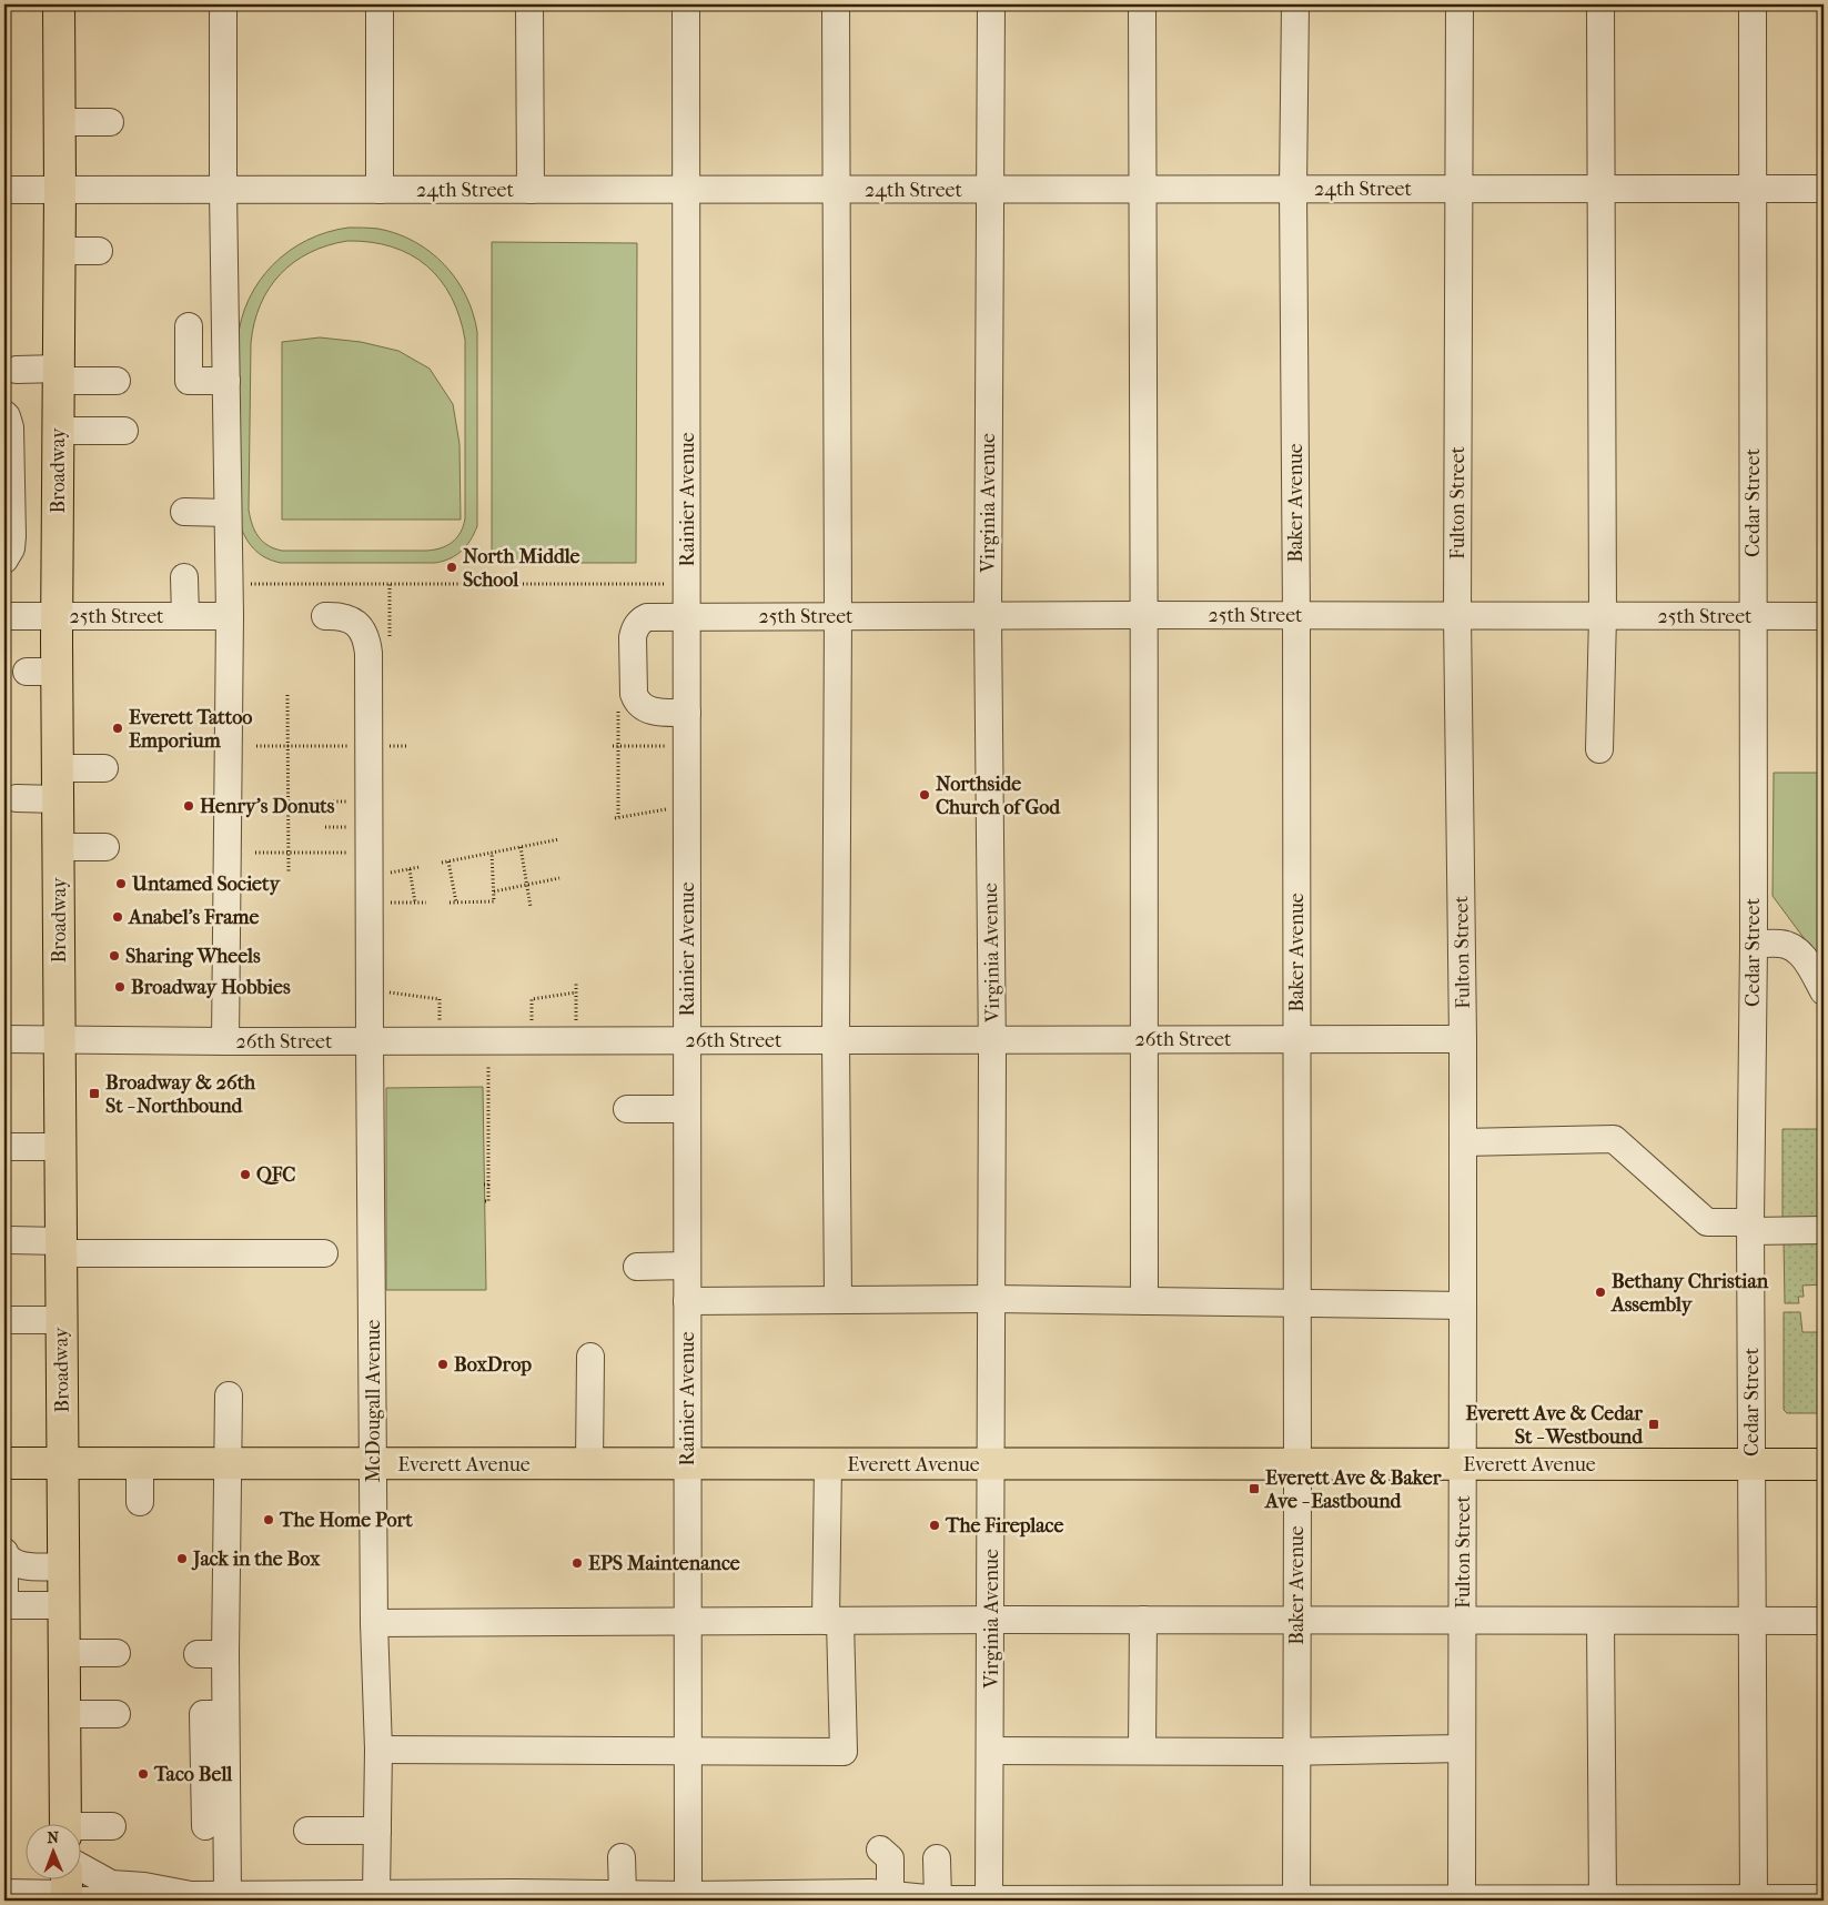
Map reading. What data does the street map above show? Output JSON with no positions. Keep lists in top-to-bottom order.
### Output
{
  "streets": {
    "main road": ["Broadway", "Everett Avenue"],
    "street": [
      "24th Street",
      "Rainier Avenue",
      "Virginia Avenue",
      "Baker Avenue",
      "Fulton Street",
      "Cedar Street",
      "25th Street",
      "26th Street",
      "McDougall Avenue"
    ]
  },
  "crossings": [
    ["24th Street", "Broadway"],
    ["24th Street", "Rainier Avenue"],
    ["24th Street", "Virginia Avenue"],
    ["24th Street", "Baker Avenue"],
    ["24th Street", "Fulton Street"],
    ["24th Street", "Cedar Street"],
    ["Broadway", "25th Street"],
    ["Broadway", "26th Street"],
    ["Broadway", "Everett Avenue"],
    ["Rainier Avenue", "25th Street"],
    ["Rainier Avenue", "26th Street"],
    ["Rainier Avenue", "Everett Avenue"],
    ["Virginia Avenue", "25th Street"],
    ["Virginia Avenue", "26th Street"],
    ["Virginia Avenue", "Everett Avenue"],
    ["Baker Avenue", "25th Street"],
    ["Baker Avenue", "26th Street"],
    ["Baker Avenue", "Everett Avenue"],
    ["Fulton Street", "25th Street"],
    ["Fulton Street", "26th Street"],
    ["Fulton Street", "Everett Avenue"],
    ["Cedar Street", "25th Street"],
    ["Cedar Street", "Everett Avenue"],
    ["26th Street", "McDougall Avenue"],
    ["McDougall Avenue", "Everett Avenue"]
  ],
  "places": {
    "other": [
      "North Middle School",
      "Everett Tattoo Emporium",
      "Northside Church of God",
      "Henry's Donuts",
      "Untamed Society",
      "Anabel's Frame",
      "Sharing Wheels",
      "Broadway Hobbies",
      "QFC",
      "Bethany Christian Assembly",
      "BoxDrop",
      "The Home Port",
      "The Fireplace",
      "Jack in the Box",
      "EPS Maintenance",
      "Taco Bell"
    ],
    "transit": ["Broadway & 26th St - Northbound", "Everett Ave & Cedar St - Westbound", "Everett Ave & Baker Ave - Eastbound"]
  },
  "north": "top"
}
